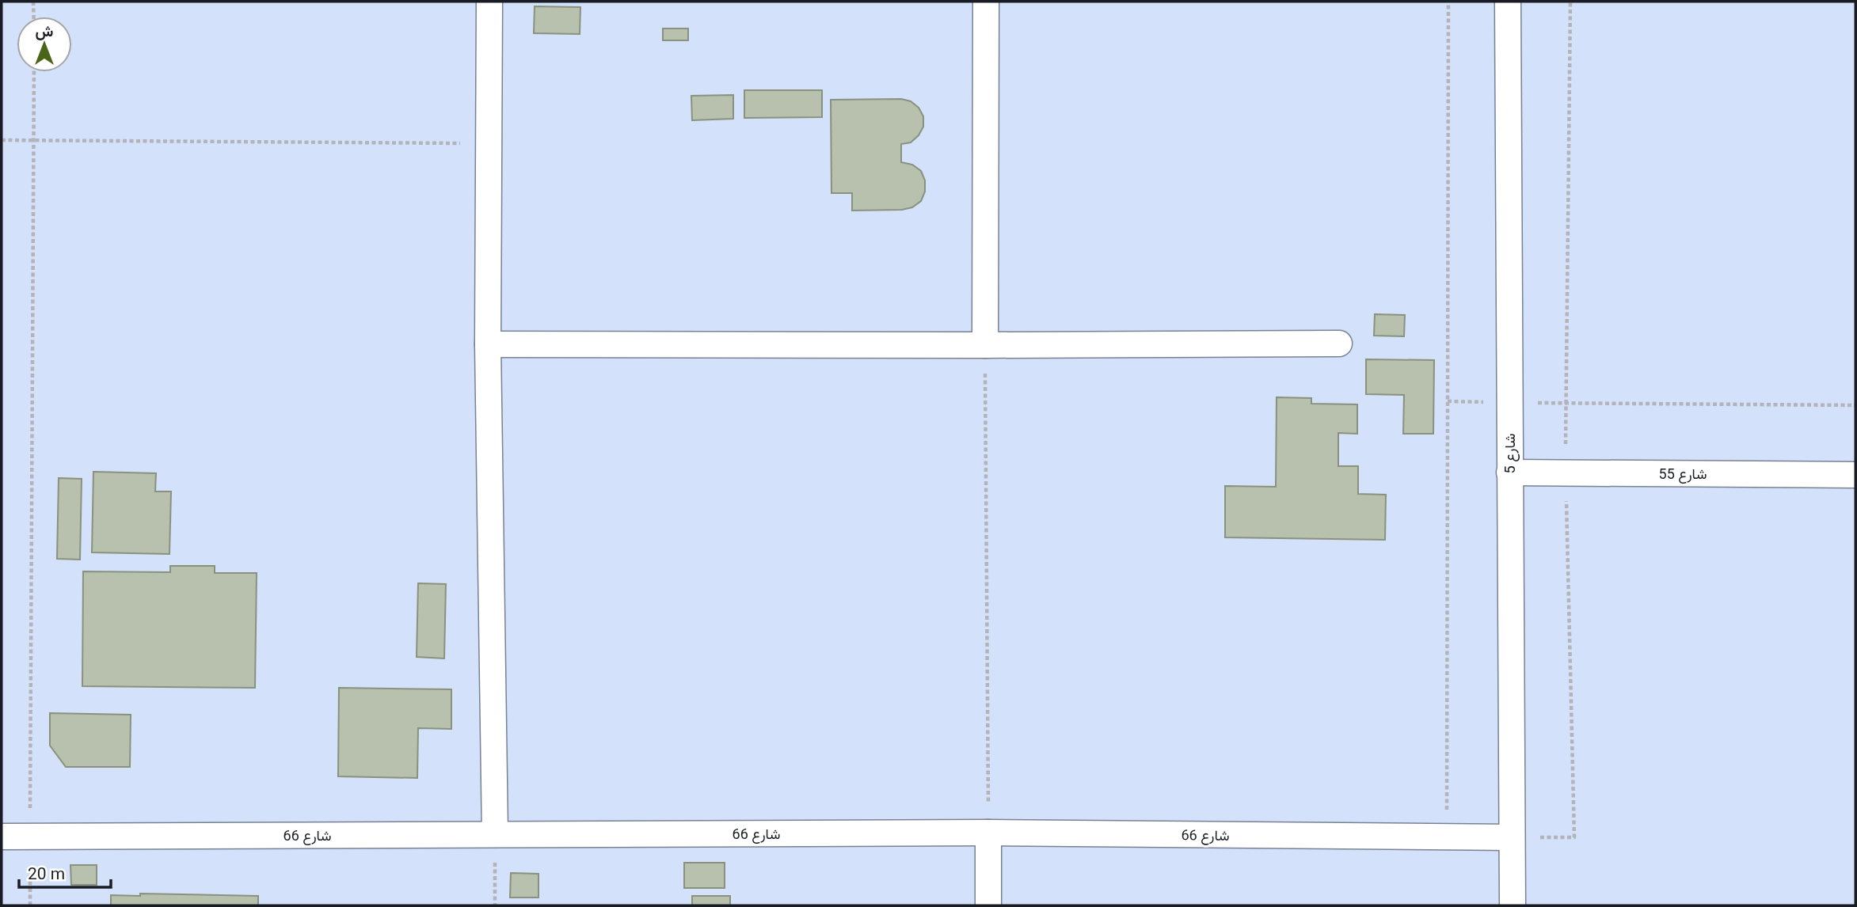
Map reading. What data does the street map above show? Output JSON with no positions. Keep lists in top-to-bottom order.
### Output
{
  "streets": {
    "street": ["شارع 5", "شارع 55", "شارع 66"]
  },
  "crossings": [
    ["شارع 5", "شارع 55"],
    ["شارع 5", "شارع 66"]
  ],
  "scale_bar": "20 m",
  "north": "top"
}
